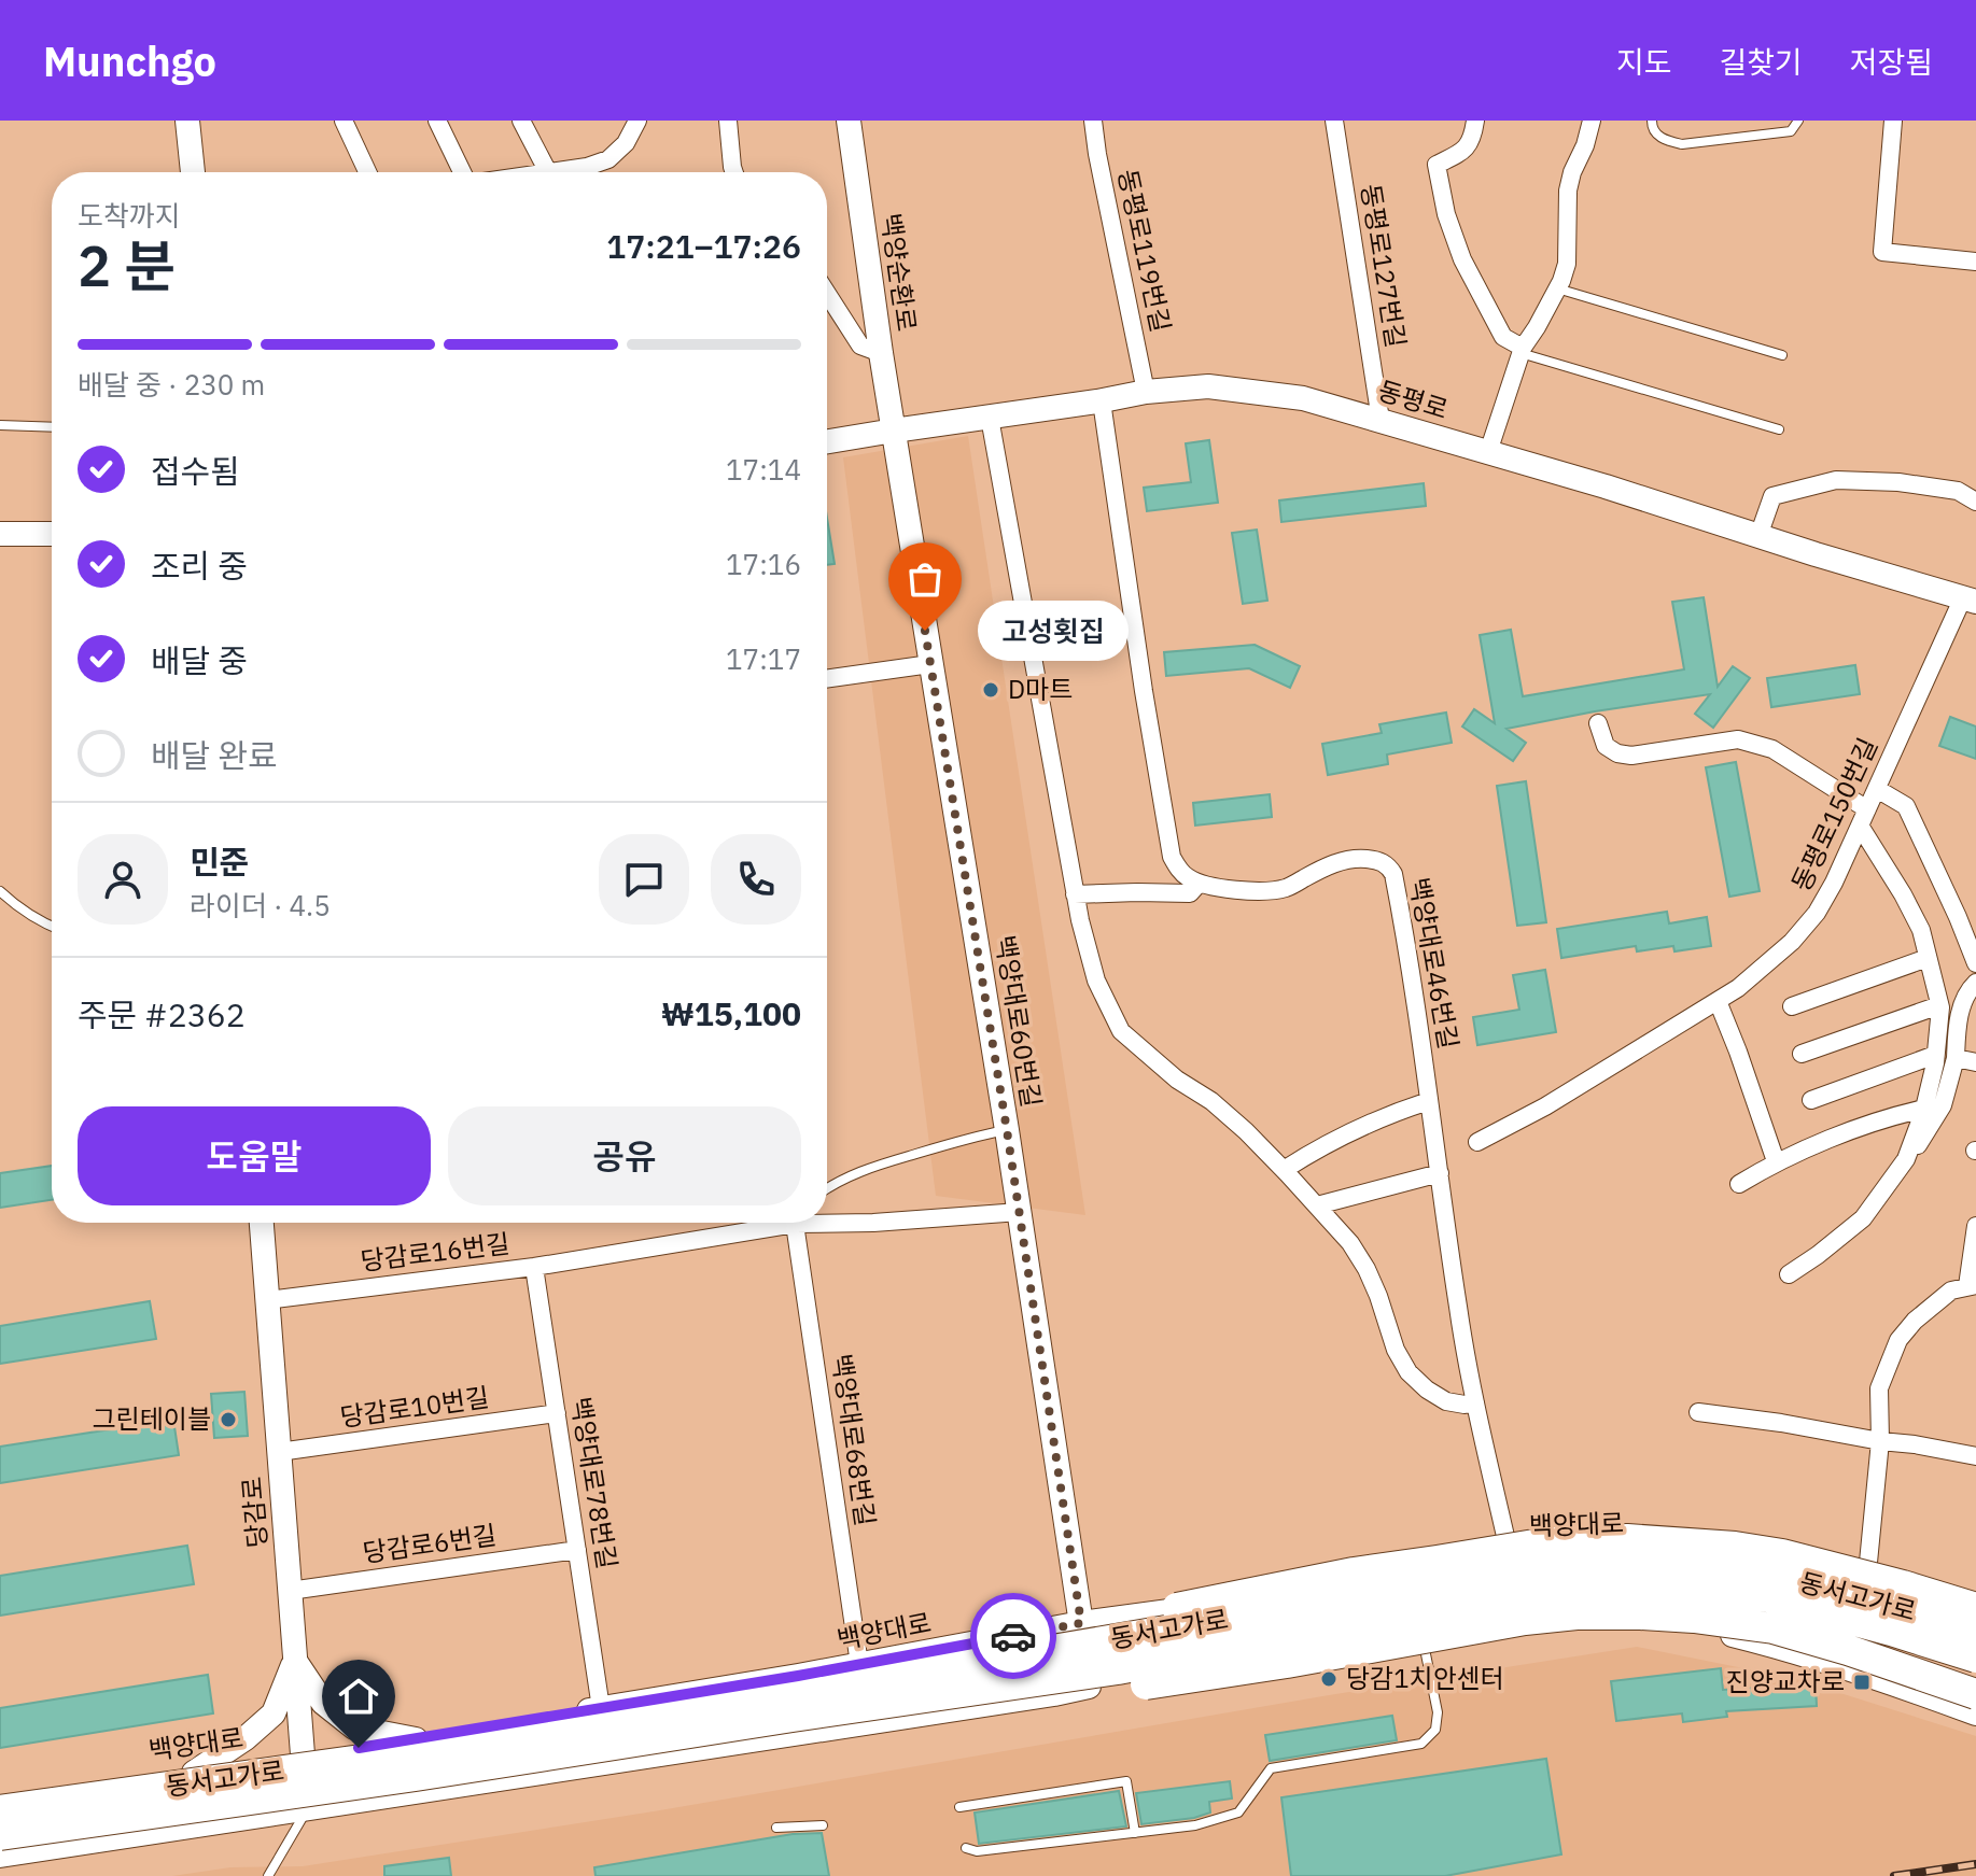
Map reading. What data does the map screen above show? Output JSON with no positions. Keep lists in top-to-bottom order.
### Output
{
  "streets": {
    "highway": ["동서고가로"],
    "main road": [
      "백양순환로",
      "동평로",
      "백양대로60번길",
      "당감로",
      "백양대로"
    ],
    "street": [
      "동평로119번길",
      "동평로127번길",
      "동평로150번길",
      "백양대로46번길",
      "당감로16번길",
      "당감로10번길",
      "백양대로68번길",
      "백양대로78번길",
      "당감로6번길"
    ]
  },
  "crossings": [
    ["동평로119번길", "동평로"],
    ["동평로127번길", "동평로"],
    ["백양순환로", "동평로"],
    ["백양순환로", "백양대로60번길"],
    ["동평로", "동평로150번길"],
    ["동평로", "백양대로60번길"],
    ["백양대로46번길", "백양대로"],
    ["백양대로60번길", "당감로16번길"],
    ["백양대로60번길", "백양대로"],
    ["당감로16번길", "백양대로78번길"],
    ["당감로16번길", "당감로"],
    ["당감로10번길", "백양대로78번길"],
    ["당감로10번길", "당감로"],
    ["백양대로68번길", "백양대로"],
    ["백양대로78번길", "백양대로"],
    ["백양대로78번길", "당감로6번길"],
    ["당감로", "백양대로"],
    ["당감로", "당감로6번길"],
    ["백양대로", "동서고가로"]
  ],
  "places": {
    "other": [
      "고성횟집",
      "D마트",
      "그린테이블",
      "당감1치안센터"
    ],
    "transit": ["진양교차로"]
  },
  "page": {
    "header": "Munchgo",
    "nav": ["지도", "길찾기", "저장됨"],
    "heading": ["2 분", "도착까지", "17:21–17:26"],
    "panel": [
      "민준",
      "라이더 · 4.5",
      "주문 #2362",
      "₩15,100"
    ],
    "bar": "배달 중 · 230 m",
    "list": [
      ["접수됨", "17:14"],
      ["조리 중", "17:16"],
      ["배달 중", "17:17"],
      "배달 완료"
    ],
    "bubble": "고성횟집",
    "buttons": ["도움말", "공유"]
  }
}
